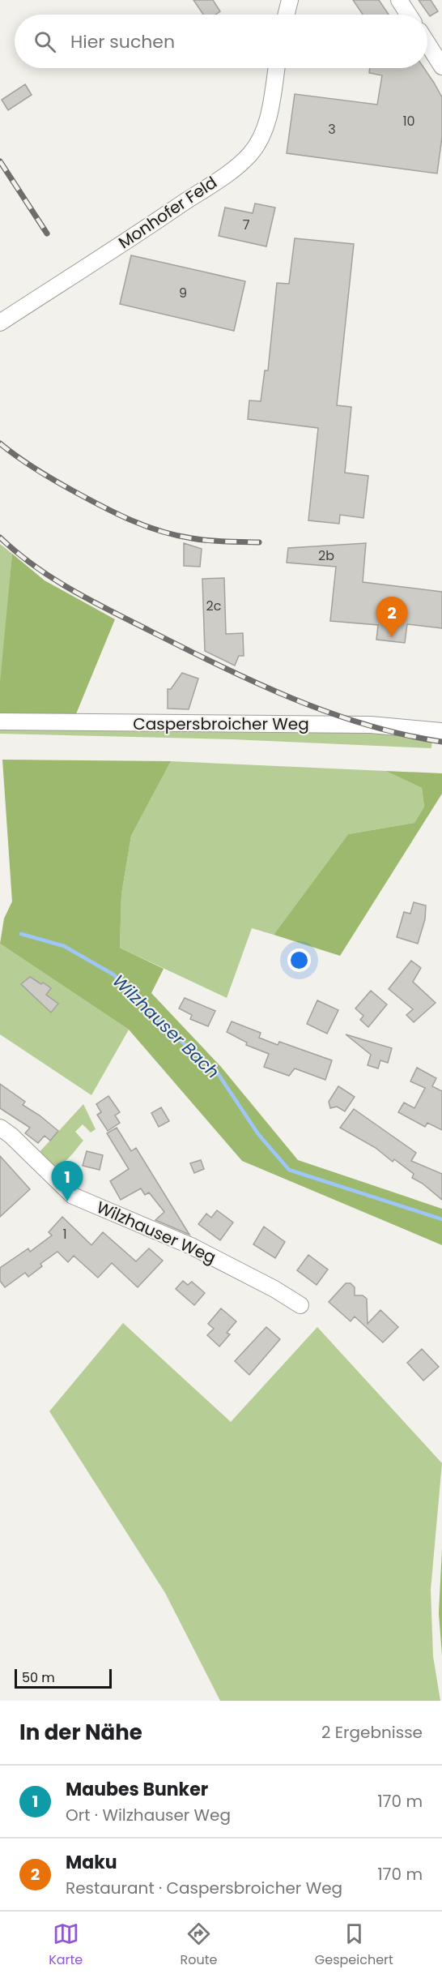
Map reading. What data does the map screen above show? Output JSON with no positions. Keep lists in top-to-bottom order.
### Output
{
  "streets": {
    "street": ["Monhofer Feld", "Caspersbroicher Weg", "Wilzhauser Weg"]
  },
  "water": ["Wilzhauser Bach"],
  "house_numbers": [
    "10",
    "3",
    "7",
    "9",
    "2b",
    "2c",
    "1"
  ],
  "scale_bar": "50 m",
  "page": {
    "search": "Hier suchen",
    "pins": ["2", "1"],
    "scale": "50 m",
    "heading": ["In der Nähe", "2 Ergebnisse"],
    "list": [
      {
        "mark": "1",
        "name": "Maubes Bunker",
        "note": "Ort · Wilzhauser Weg",
        "value": "170 m"
      },
      {
        "mark": "2",
        "name": "Maku",
        "note": "Restaurant · Caspersbroicher Weg",
        "value": "170 m"
      }
    ],
    "nav": ["Karte", "Route", "Gespeichert"]
  }
}
